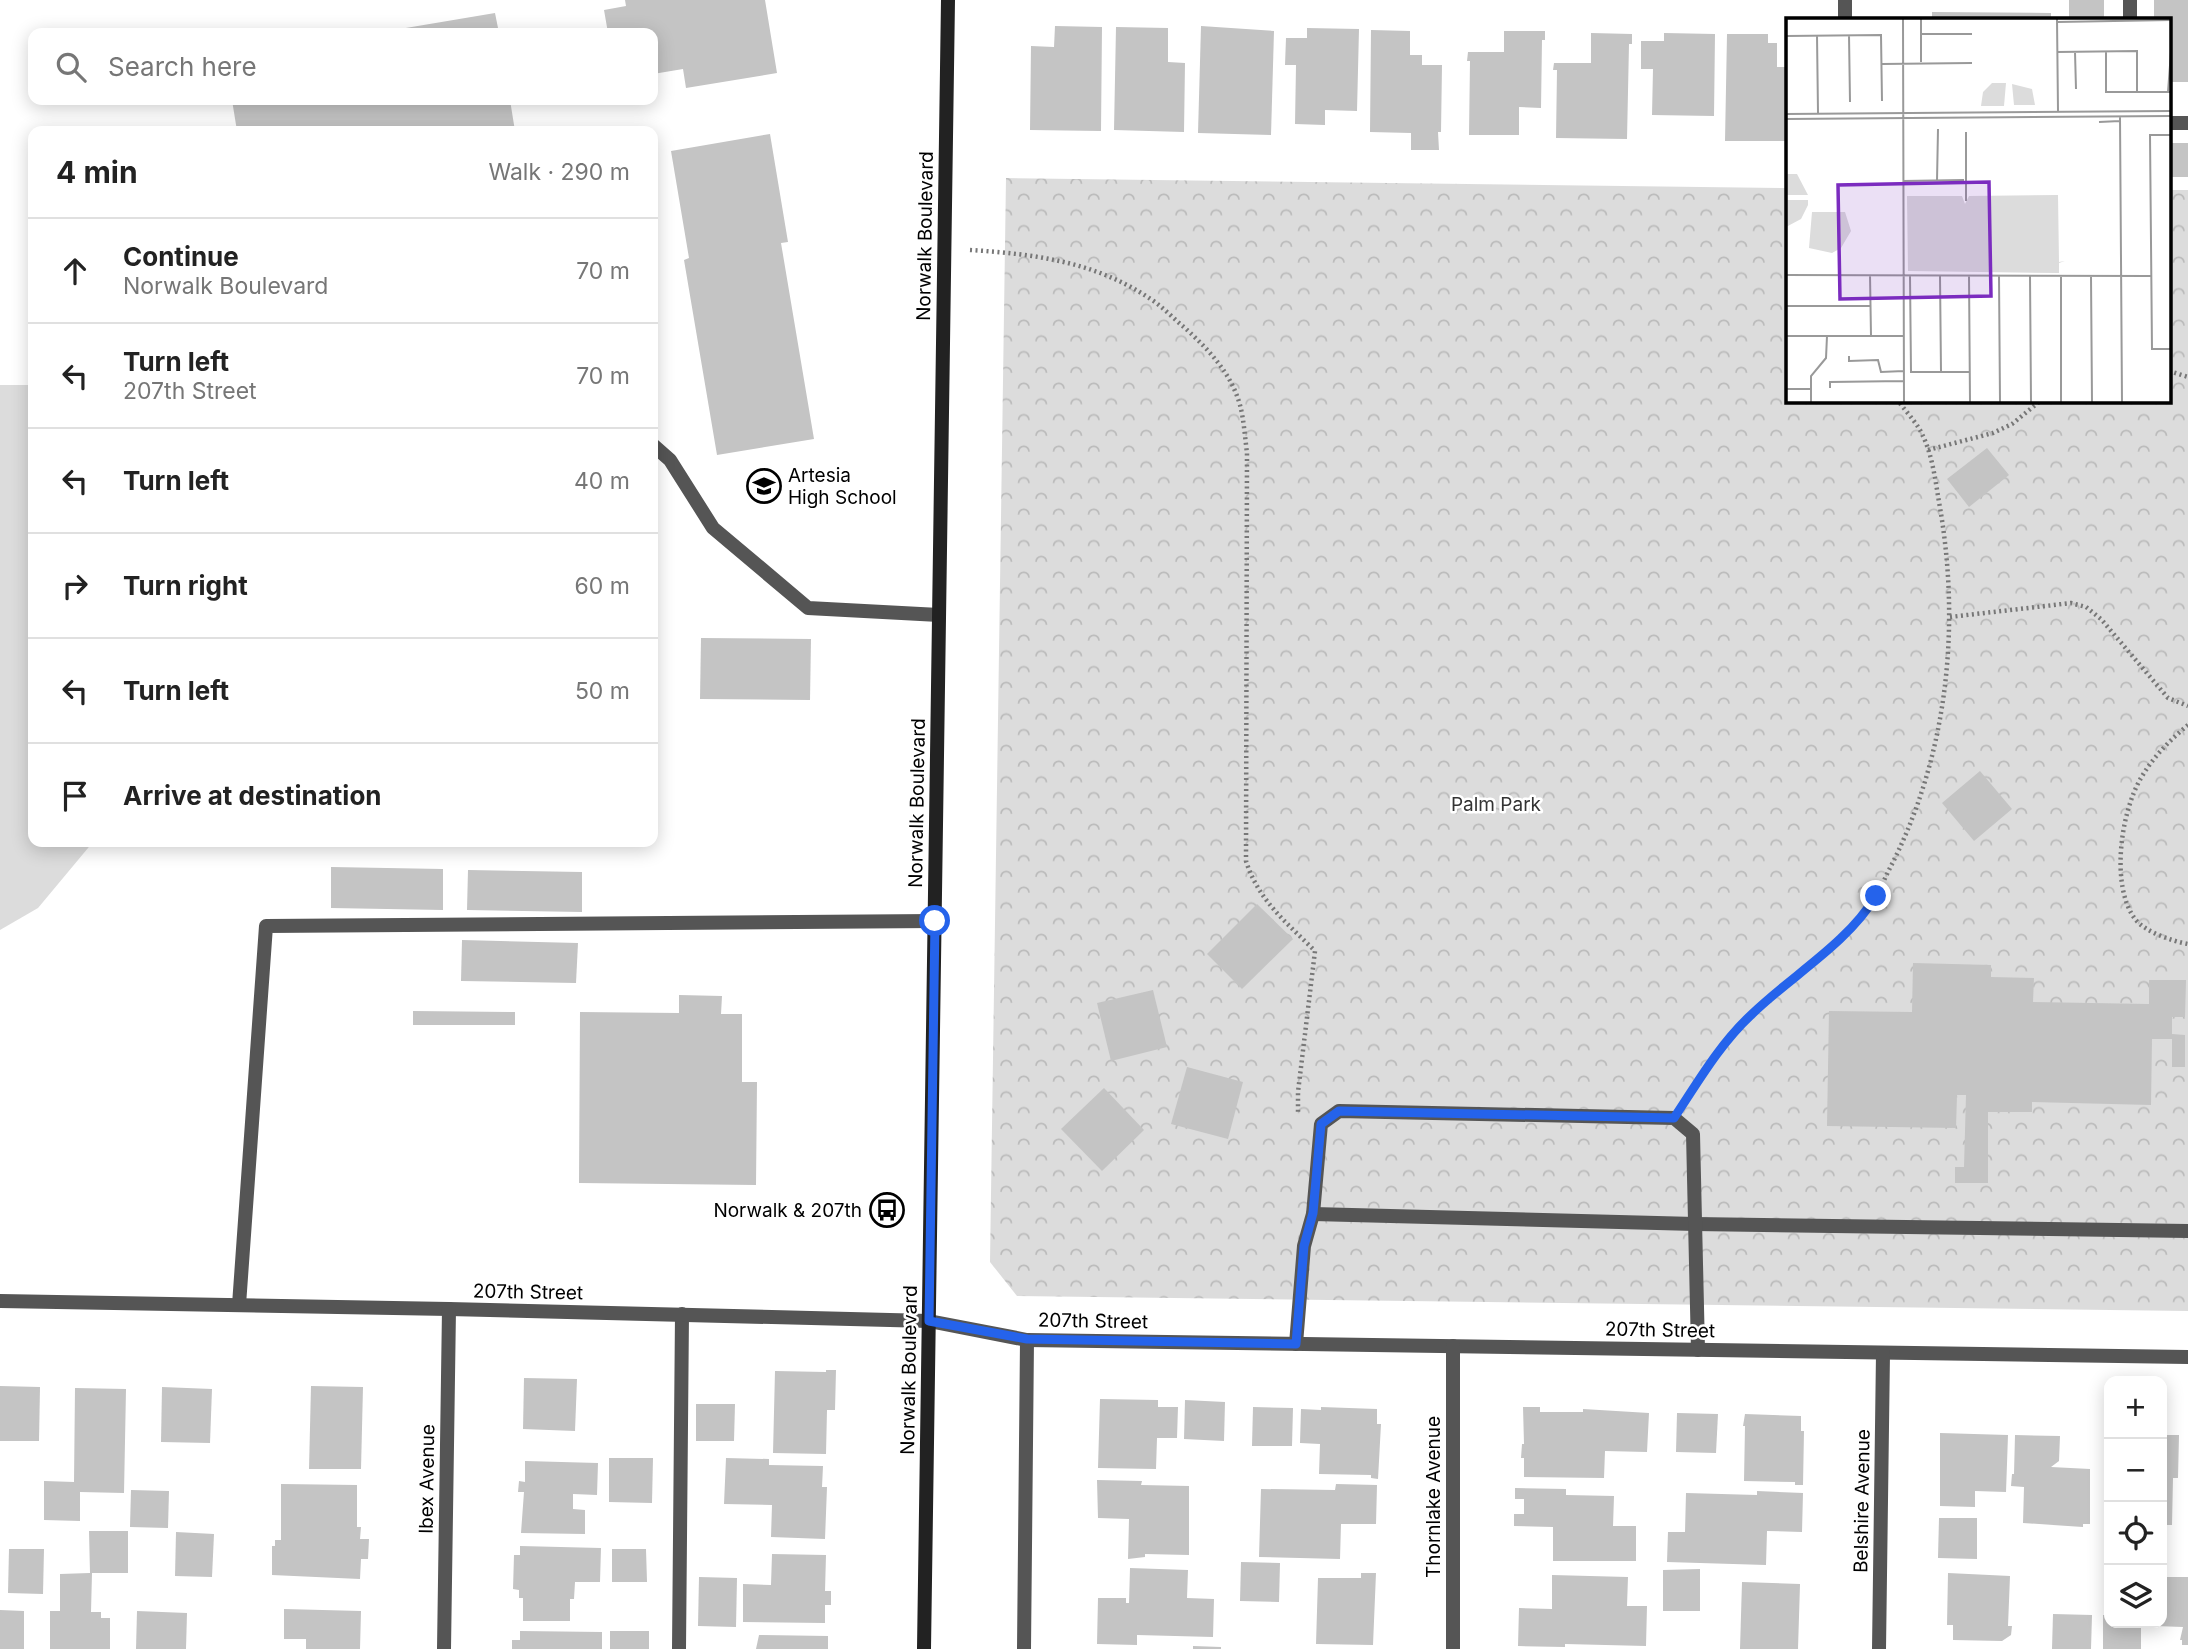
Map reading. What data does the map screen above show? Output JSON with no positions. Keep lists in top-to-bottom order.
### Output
{
  "streets": {
    "main road": ["Norwalk Boulevard"],
    "street": [
      "207th Street",
      "Ibex Avenue",
      "Thornlake Avenue",
      "Belshire Avenue"
    ]
  },
  "crossings": [
    ["Norwalk Boulevard", "207th Street"],
    ["207th Street", "Ibex Avenue"],
    ["207th Street", "Thornlake Avenue"],
    ["207th Street", "Belshire Avenue"]
  ],
  "parks": ["Palm Park"],
  "places": {
    "school or university": ["Artesia High School"],
    "bus stop": ["Norwalk & 207th"]
  },
  "page": {
    "search": "Search here",
    "heading": ["4 min", "Walk · 290 m"],
    "list": [
      ["Continue", "Norwalk Boulevard", "70 m"],
      ["Turn left", "207th Street", "70 m"],
      ["Turn left", "40 m"],
      ["Turn right", "60 m"],
      ["Turn left", "50 m"],
      "Arrive at destination"
    ],
    "map_buttons": ["+", "−"]
  }
}
